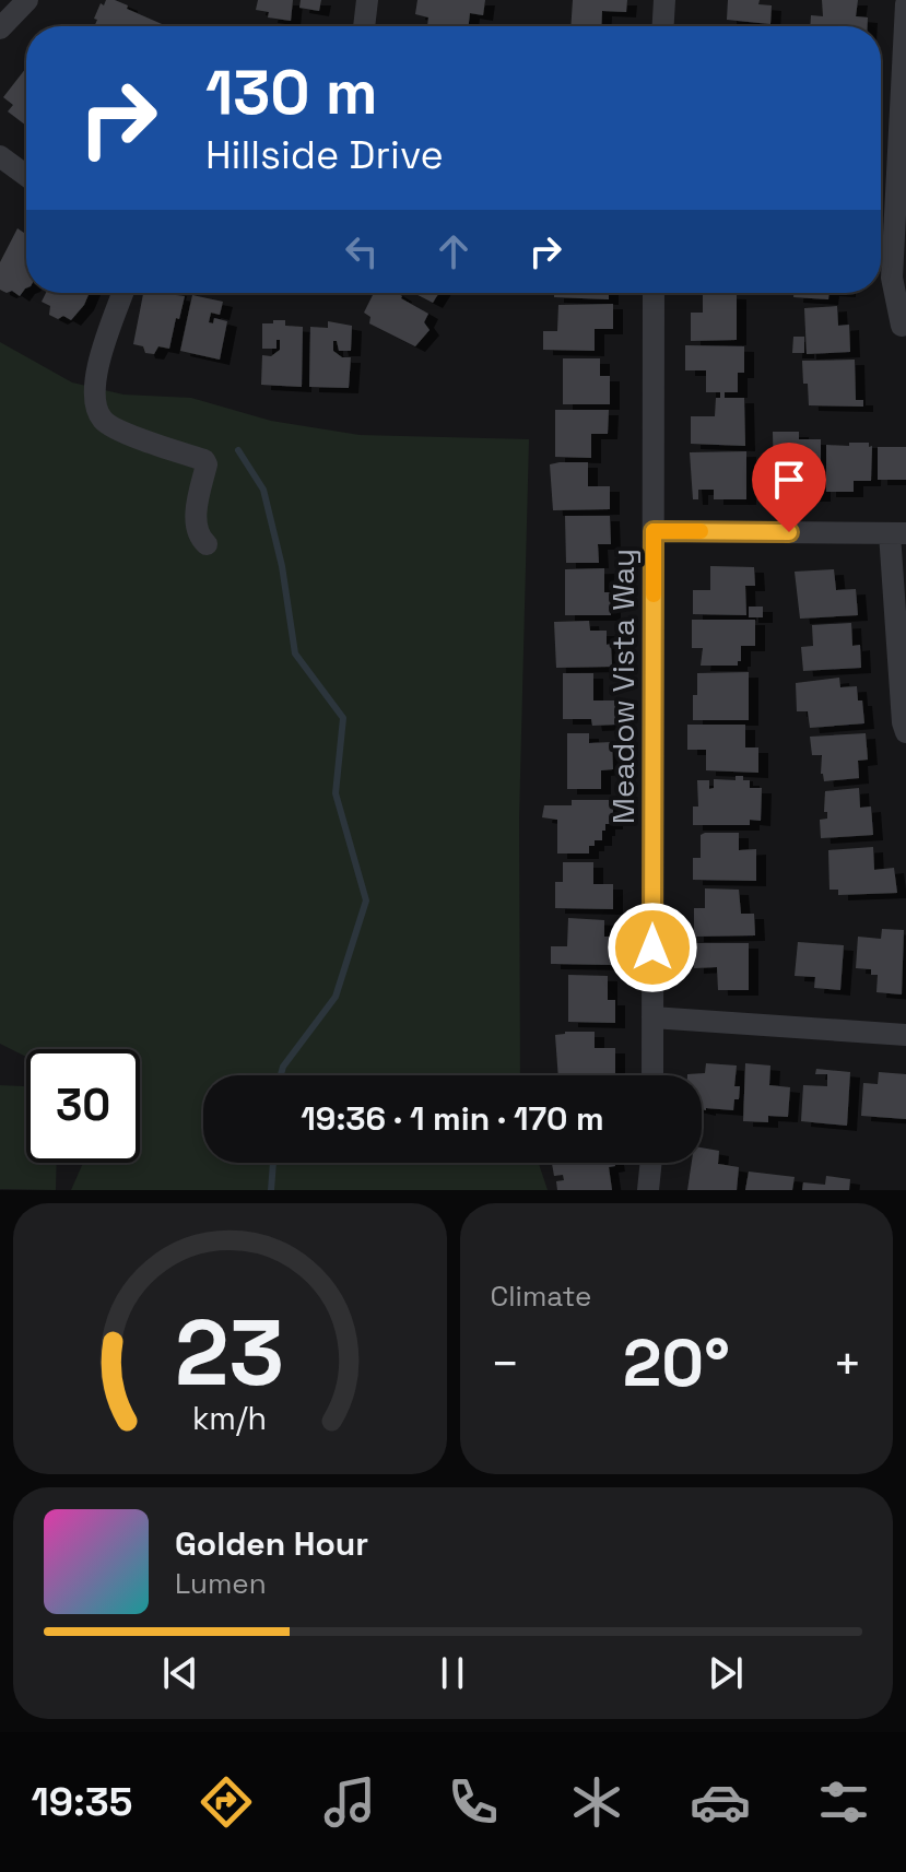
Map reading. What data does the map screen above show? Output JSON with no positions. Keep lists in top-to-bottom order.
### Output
{
  "streets": {
    "street": ["Meadow Vista Way"]
  },
  "page": {
    "turn": ["130 m", "Hillside Drive"],
    "limit": "30",
    "trip": "19:36 · 1 min · 170 m",
    "tile": "Climate",
    "heat": ["−", "20°", "+"],
    "song": ["Golden Hour", "Lumen"],
    "tabs": "19:35",
    "gauge": ["23", "km/h"]
  }
}
